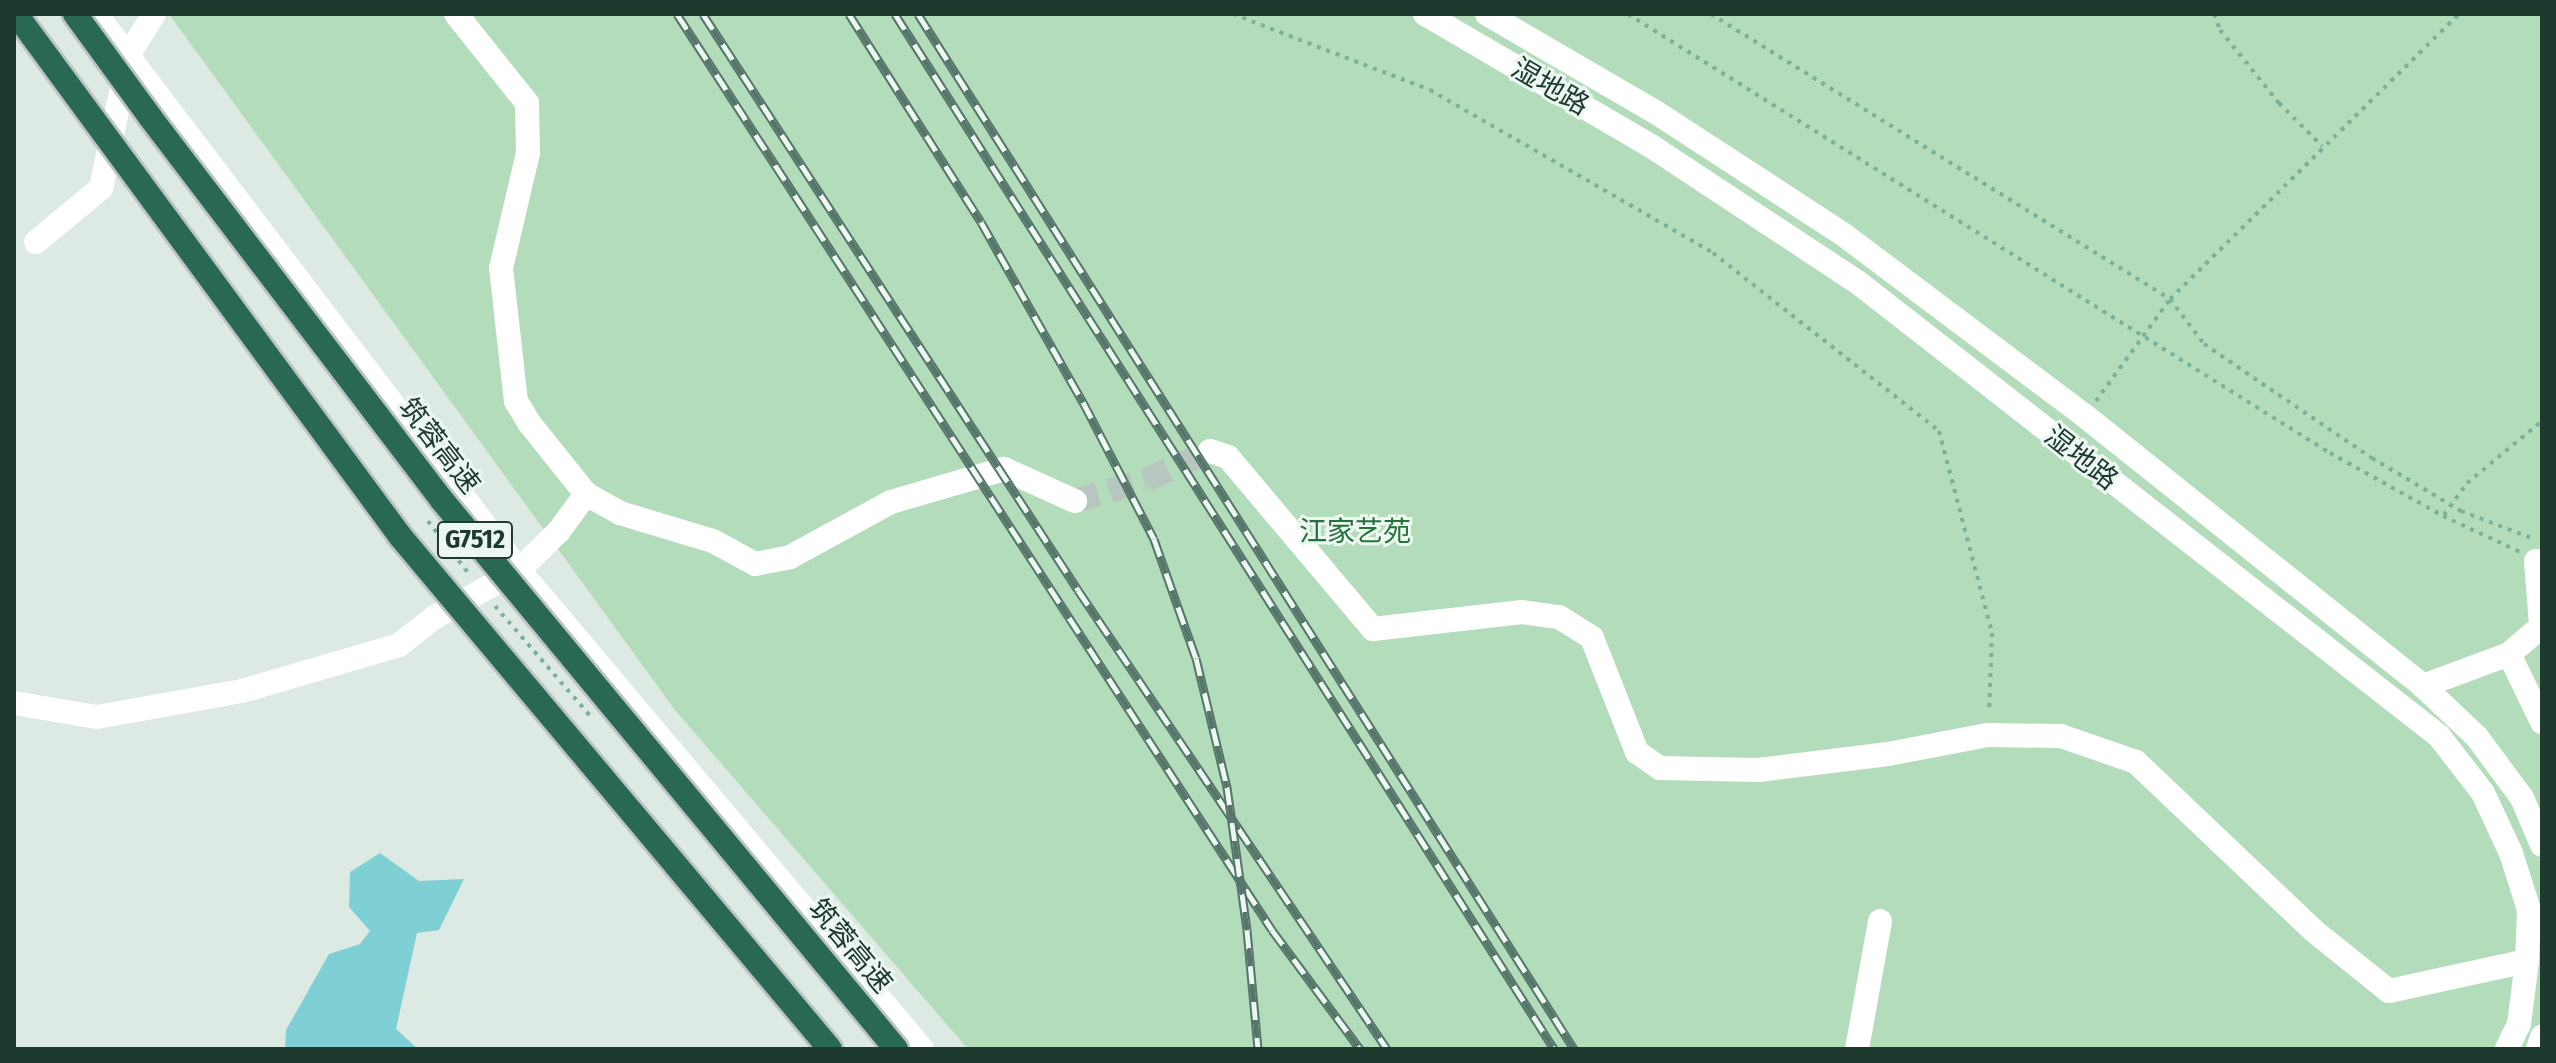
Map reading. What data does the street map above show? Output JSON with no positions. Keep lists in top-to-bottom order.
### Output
{
  "streets": {
    "highway": ["筑蓉高速", "G7512"],
    "street": ["湿地路"]
  },
  "parks": ["江家艺苑"]
}
